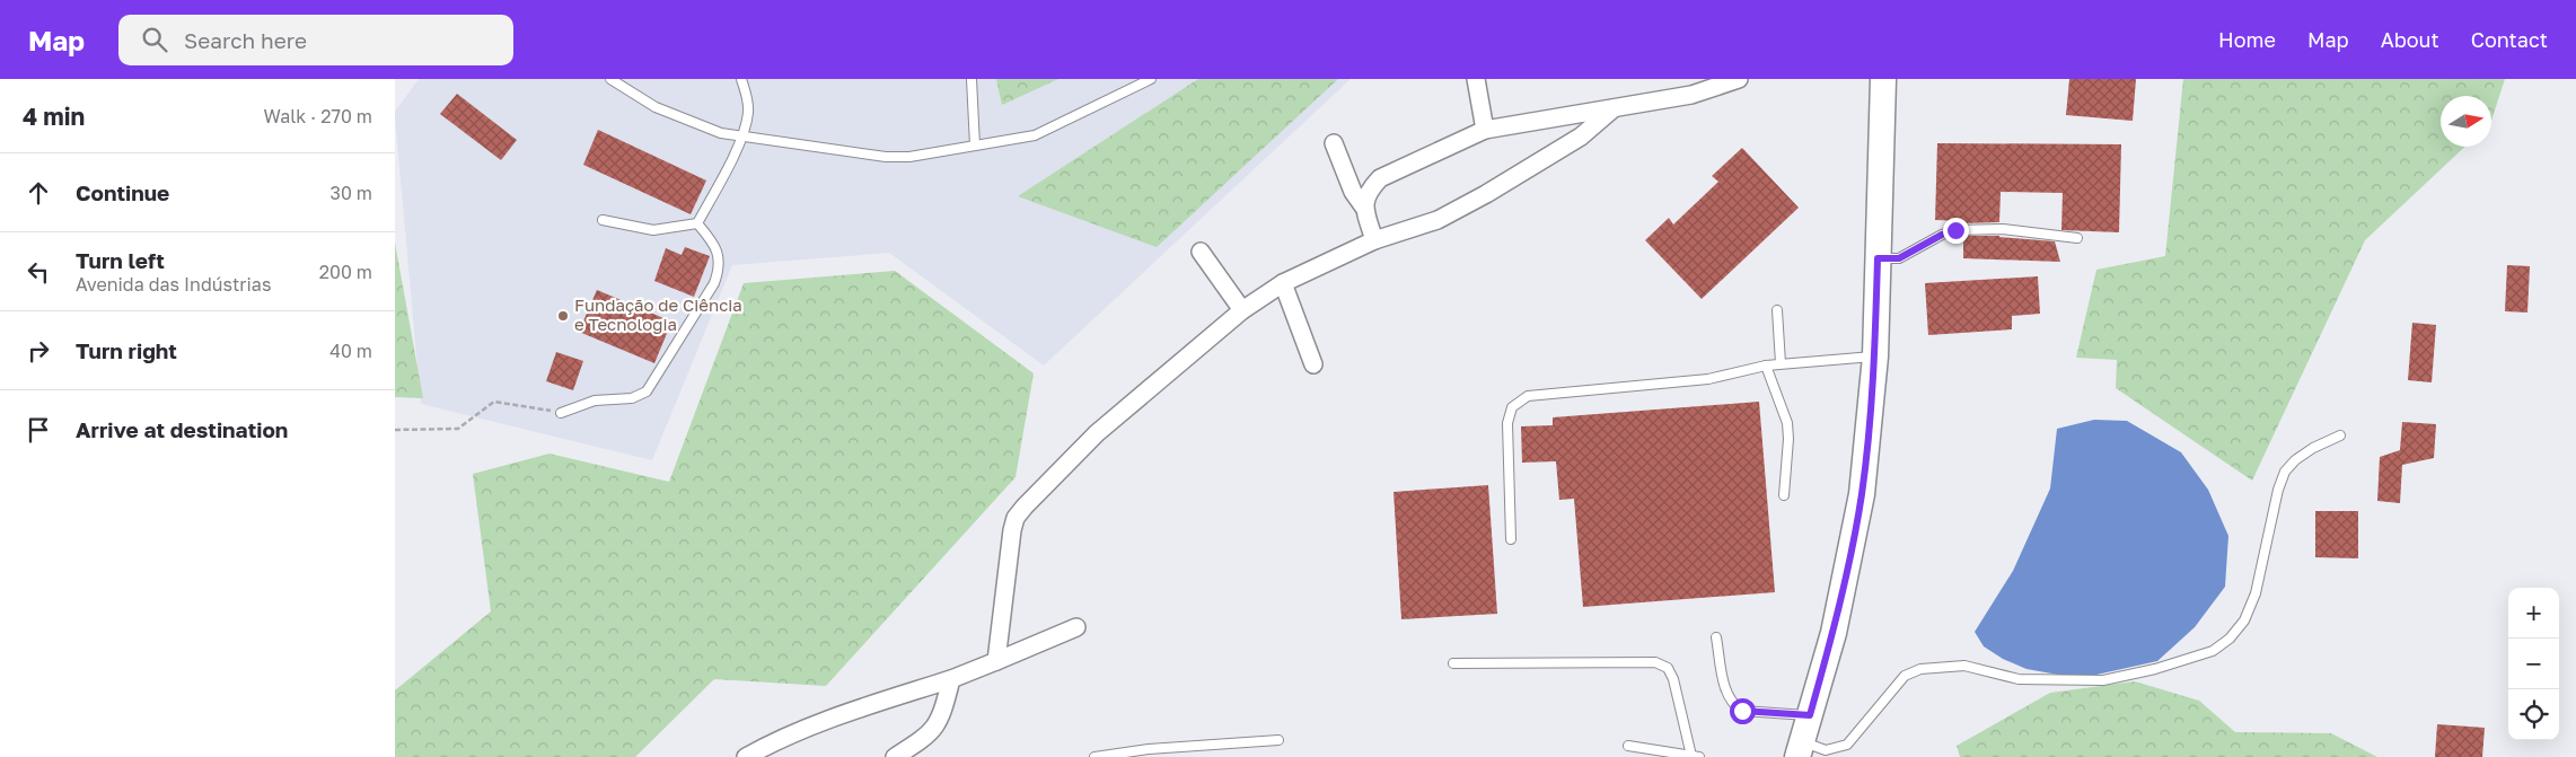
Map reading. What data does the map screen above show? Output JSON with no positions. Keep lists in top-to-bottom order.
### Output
{
  "places": ["Fundação de Ciência e Tecnologia"],
  "north": "right",
  "page": {
    "header": "Map",
    "search": "Search here",
    "nav": [
      "Home",
      "Map",
      "About",
      "Contact"
    ],
    "heading": ["4 min", "Walk · 270 m"],
    "list": [
      ["Continue", "30 m"],
      ["Turn left", "Avenida das Indústrias", "200 m"],
      ["Turn right", "40 m"],
      "Arrive at destination"
    ],
    "map_buttons": ["+", "−"]
  }
}
